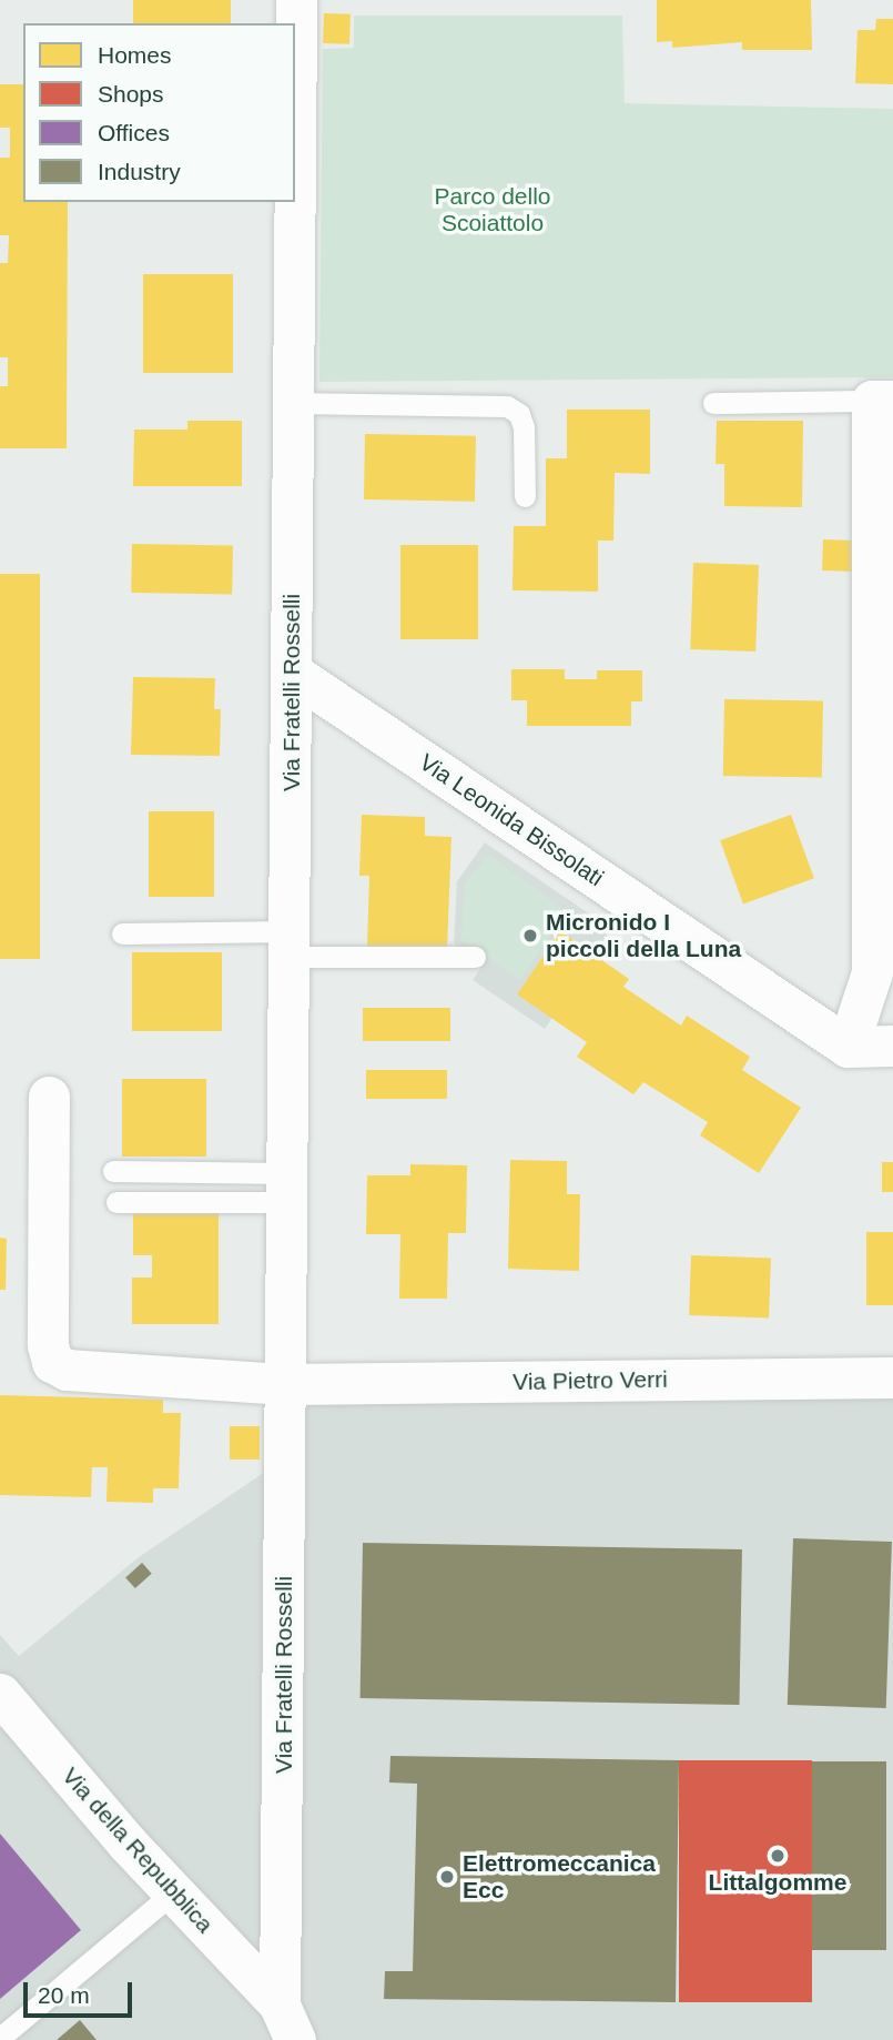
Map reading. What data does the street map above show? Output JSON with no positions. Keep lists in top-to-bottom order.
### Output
{
  "streets": {
    "street": [
      "Via Fratelli Rosselli",
      "Via Leonida Bissolati",
      "Via Pietro Verri",
      "Via della Repubblica"
    ]
  },
  "crossings": [
    ["Via Fratelli Rosselli", "Via Leonida Bissolati"],
    ["Via Fratelli Rosselli", "Via Pietro Verri"],
    ["Via Fratelli Rosselli", "Via della Repubblica"]
  ],
  "parks": ["Parco dello Scoiattolo"],
  "places": ["Micronido I piccoli della Luna", "Littalgomme", "Elettromeccanica Ecc"],
  "legend": [
    "Homes",
    "Shops",
    "Offices",
    "Industry"
  ],
  "scale_bar": "20 m"
}
